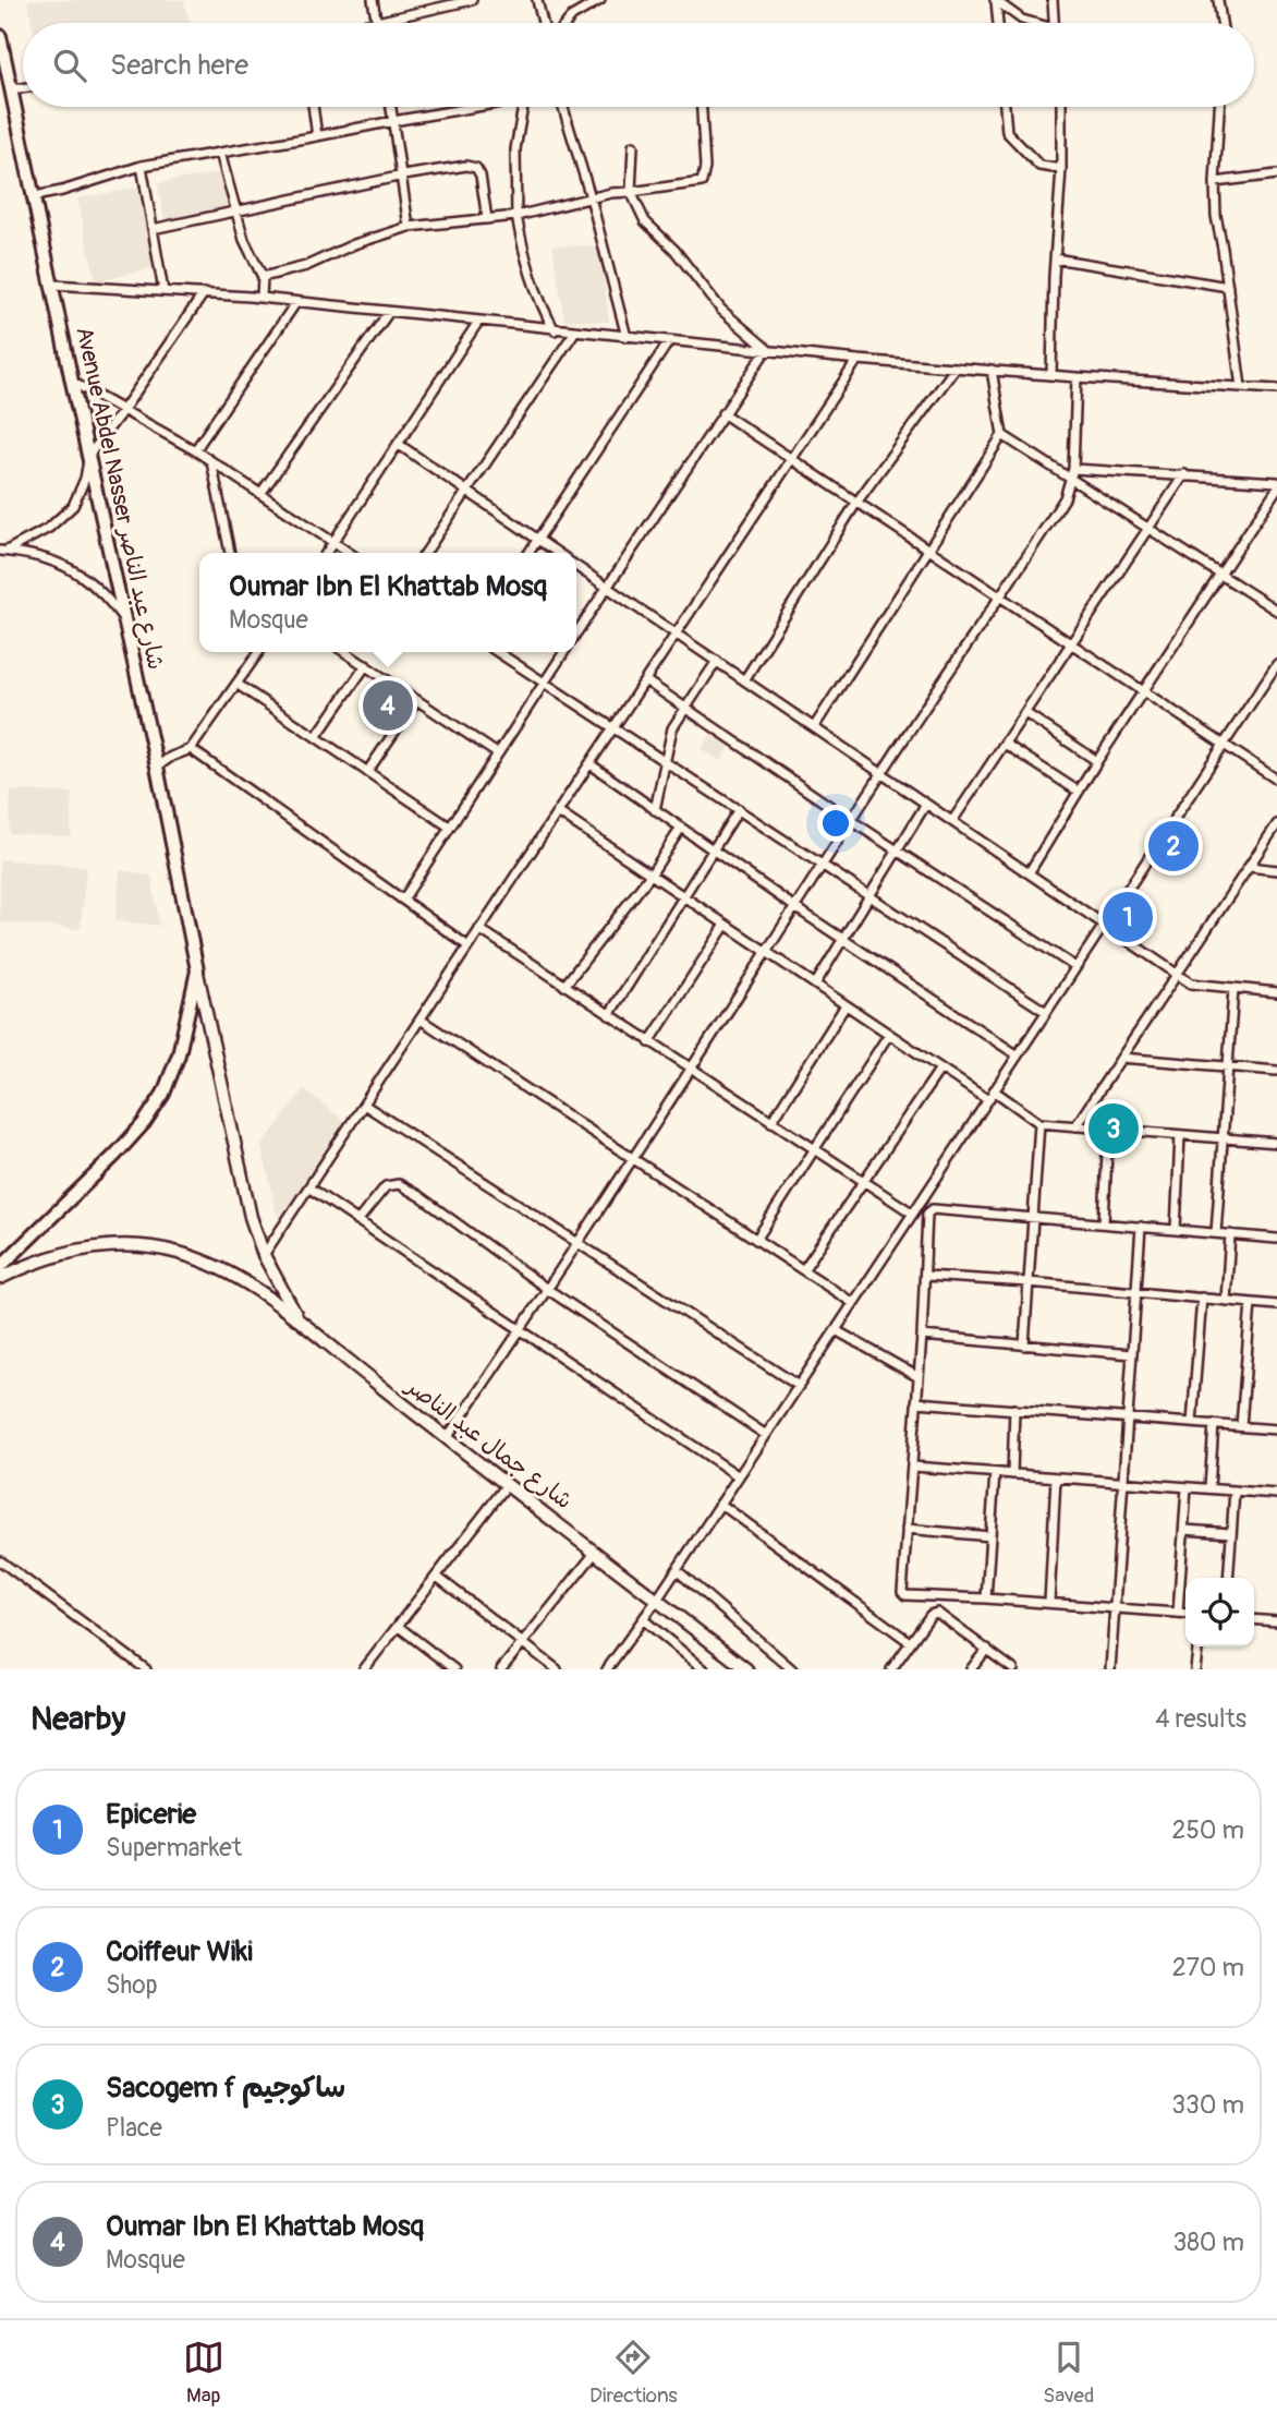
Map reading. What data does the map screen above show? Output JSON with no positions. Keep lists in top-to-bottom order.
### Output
{
  "streets": {
    "main road": ["Avenue Abdel Nasser شارع عبد الناصر", "شارع جمال عبد الناصر"]
  },
  "crossings": [
    ["Avenue Abdel Nasser شارع عبد الناصر", "شارع جمال عبد الناصر"]
  ],
  "page": {
    "search": "Search here",
    "popup": ["Oumar Ibn El Khattab Mosq", "Mosque"],
    "pins": [
      "4",
      "2",
      "1",
      "3"
    ],
    "heading": ["Nearby", "4 results"],
    "list": [
      {
        "mark": "1",
        "name": "Epicerie",
        "note": "Supermarket",
        "value": "250 m"
      },
      {
        "mark": "2",
        "name": "Coiffeur Wiki",
        "note": "Shop",
        "value": "270 m"
      },
      {
        "mark": "3",
        "name": "Sacogem f ساكوجيم",
        "note": "Place",
        "value": "330 m"
      },
      {
        "mark": "4",
        "name": "Oumar Ibn El Khattab Mosq",
        "note": "Mosque",
        "value": "380 m"
      }
    ],
    "nav": ["Map", "Directions", "Saved"]
  }
}
